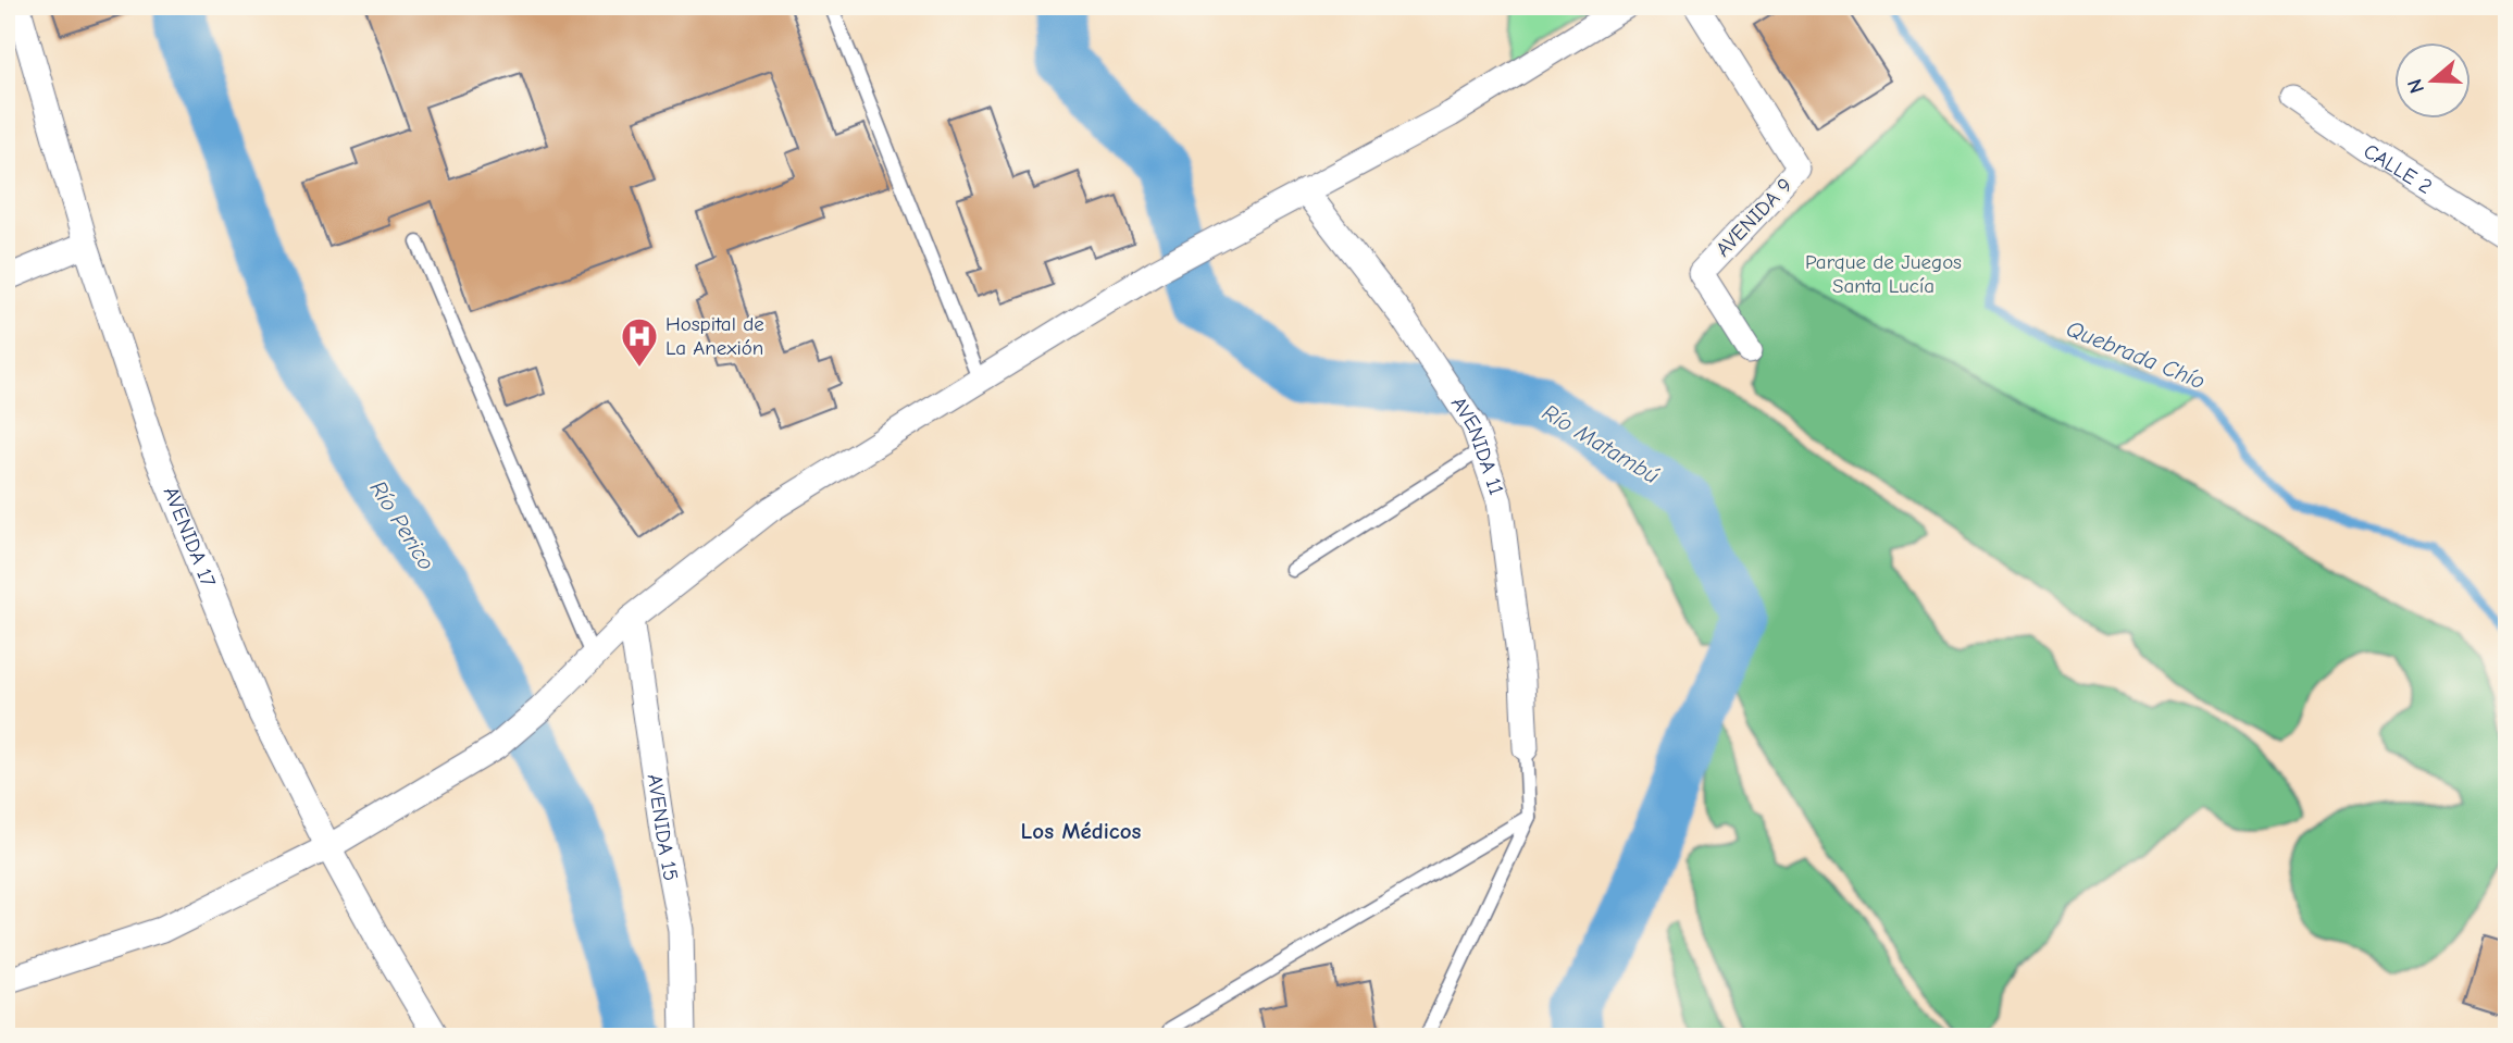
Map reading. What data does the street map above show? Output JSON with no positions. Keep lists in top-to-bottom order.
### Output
{
  "streets": {
    "street": [
      "CALLE 2",
      "AVENIDA 9",
      "AVENIDA 11",
      "AVENIDA 17",
      "AVENIDA 15"
    ]
  },
  "districts": ["Los Médicos"],
  "water": ["Quebrada Chío", "Río Matambú", "Río Perico"],
  "parks": ["Parque de Juegos Santa Lucía"],
  "places": {
    "hospital": ["Hospital de La Anexión"]
  },
  "north": "left"
}
